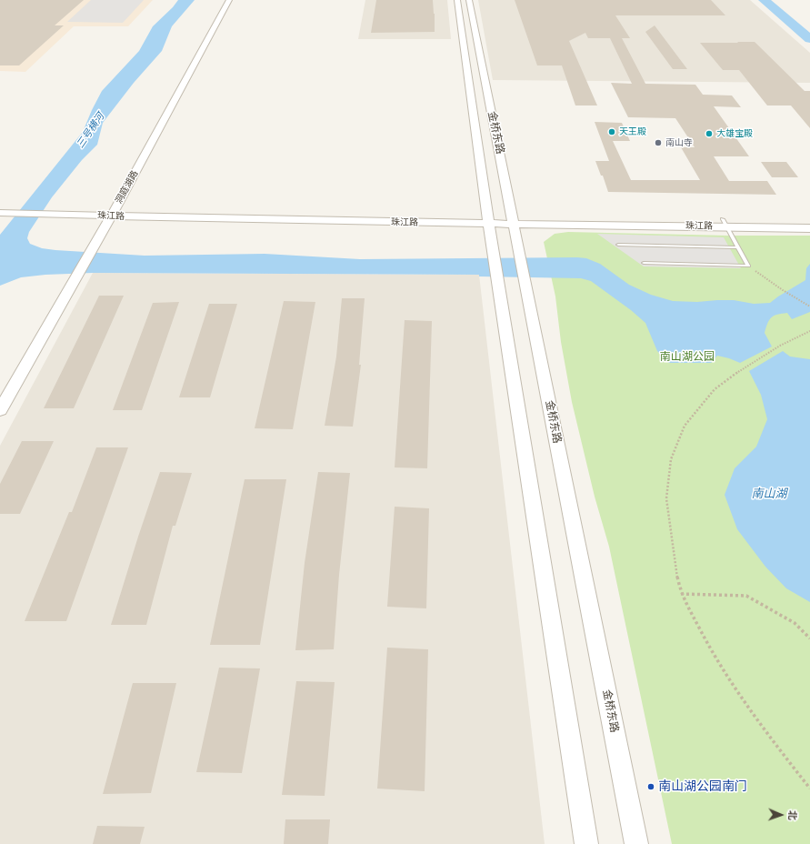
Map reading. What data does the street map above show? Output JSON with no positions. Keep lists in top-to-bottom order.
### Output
{
  "streets": {
    "street": ["金桥东路", "洞庭湖路", "珠江路"]
  },
  "crossings": [
    ["金桥东路", "珠江路"],
    ["洞庭湖路", "珠江路"]
  ],
  "water": ["三号横河", "南山湖"],
  "parks": ["南山湖公园"],
  "places": [
    "天王殿",
    "大雄宝殿",
    "南山寺",
    "南山湖公园南门"
  ],
  "north": "right"
}
